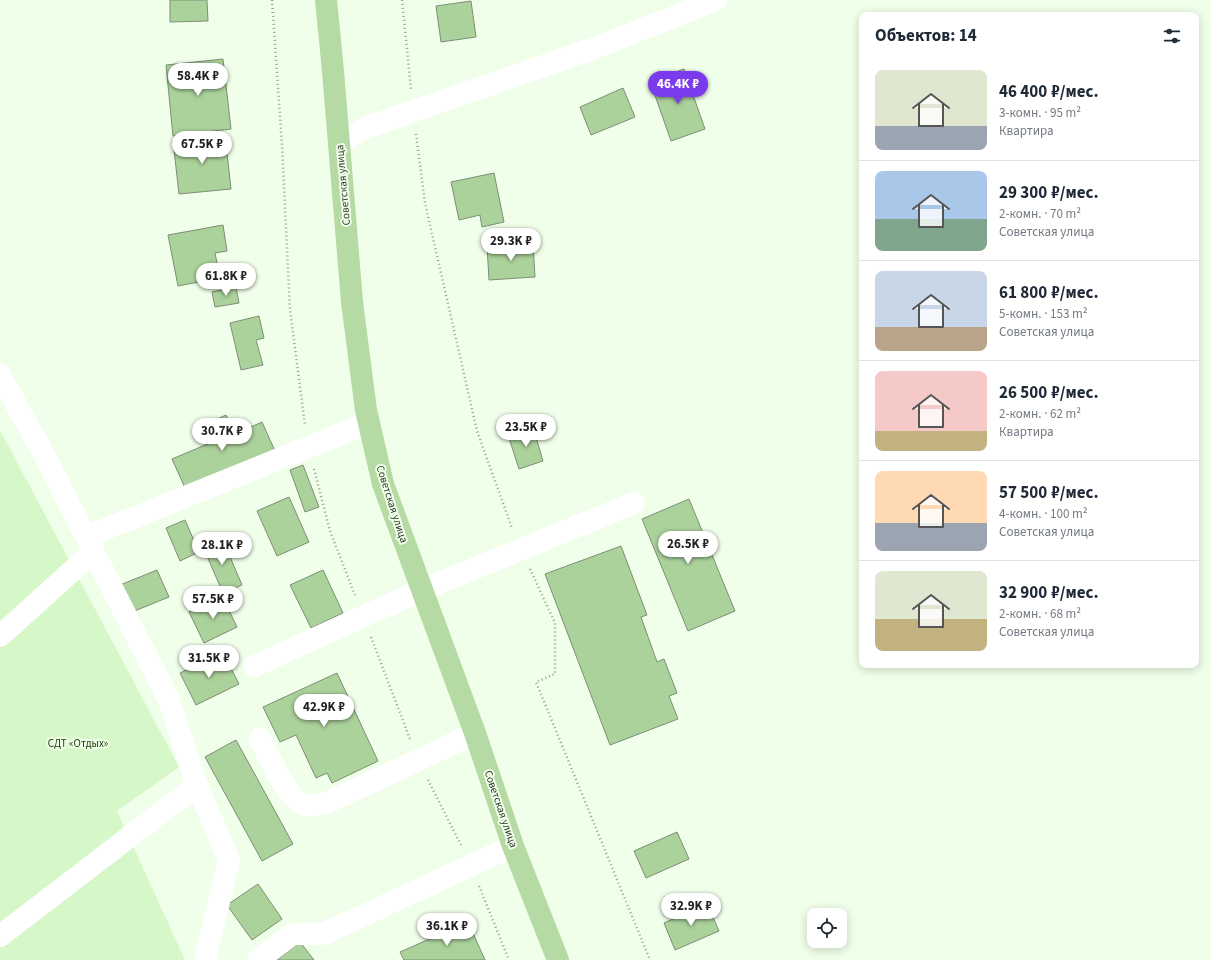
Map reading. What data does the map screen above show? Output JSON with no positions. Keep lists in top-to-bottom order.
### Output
{
  "streets": {
    "main road": ["Советская улица"]
  },
  "parks": ["СДТ «Отдых»"],
  "page": {
    "heading": "Объектов: 14",
    "list": [
      {
        "name": "46 400 ₽/мес.",
        "note": "3-комн. · 95 m² · Квартира"
      },
      {
        "name": "29 300 ₽/мес.",
        "note": "2-комн. · 70 m² · Советская улица"
      },
      {
        "name": "61 800 ₽/мес.",
        "note": "5-комн. · 153 m² · Советская улица"
      },
      {
        "name": "26 500 ₽/мес.",
        "note": "2-комн. · 62 m² · Квартира"
      },
      {
        "name": "57 500 ₽/мес.",
        "note": "4-комн. · 100 m² · Советская улица"
      },
      {
        "name": "32 900 ₽/мес.",
        "note": "2-комн. · 68 m² · Советская улица"
      }
    ],
    "price": [
      "58.4K ₽",
      "46.4K ₽",
      "67.5K ₽",
      "29.3K ₽",
      "61.8K ₽",
      "23.5K ₽",
      "30.7K ₽",
      "26.5K ₽",
      "28.1K ₽",
      "57.5K ₽",
      "31.5K ₽",
      "42.9K ₽",
      "32.9K ₽",
      "36.1K ₽"
    ]
  }
}
